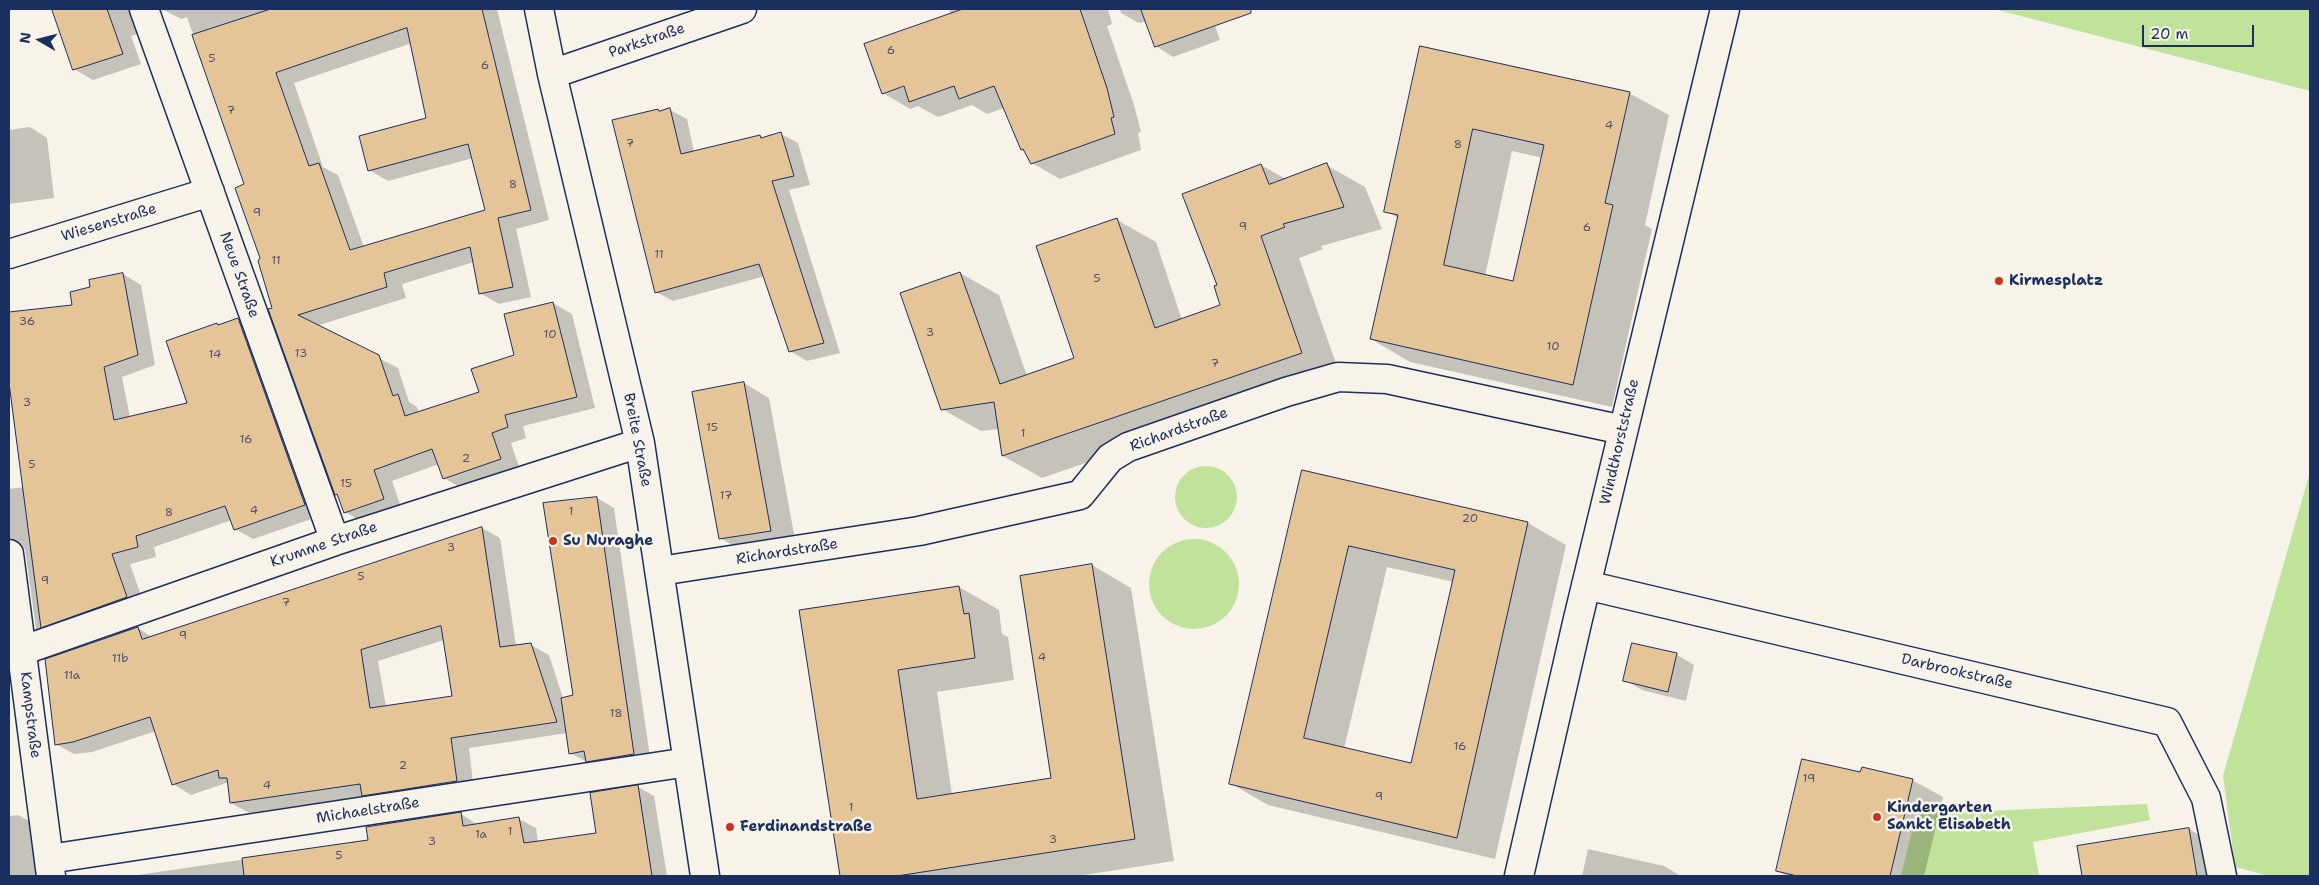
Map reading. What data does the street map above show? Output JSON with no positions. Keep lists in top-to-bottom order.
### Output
{
  "streets": {
    "street": [
      "Parkstraße",
      "Wiesenstraße",
      "Neue Straße",
      "Richardstraße",
      "Breite Straße",
      "Windthorststraße",
      "Krumme Straße",
      "Darbrookstraße",
      "Kampstraße",
      "Michaelstraße"
    ]
  },
  "crossings": [
    ["Parkstraße", "Breite Straße"],
    ["Wiesenstraße", "Neue Straße"],
    ["Neue Straße", "Krumme Straße"],
    ["Richardstraße", "Breite Straße"],
    ["Richardstraße", "Windthorststraße"],
    ["Breite Straße", "Krumme Straße"],
    ["Breite Straße", "Michaelstraße"],
    ["Windthorststraße", "Darbrookstraße"],
    ["Krumme Straße", "Kampstraße"],
    ["Kampstraße", "Michaelstraße"]
  ],
  "places": [
    "Kirmesplatz",
    "Su Nuraghe",
    "Kindergarten Sankt Elisabeth",
    "Ferdinandstraße"
  ],
  "house_numbers": [
    "6",
    "5",
    "6",
    "7",
    "4",
    "7",
    "8",
    "8",
    "9",
    "9",
    "6",
    "11",
    "11",
    "5",
    "36",
    "3",
    "10",
    "10",
    "13",
    "14",
    "7",
    "3",
    "15",
    "1",
    "16",
    "2",
    "5",
    "15",
    "17",
    "4",
    "1",
    "8",
    "20",
    "3",
    "5",
    "9",
    "7",
    "9",
    "4",
    "11b",
    "11a",
    "18",
    "16",
    "2",
    "19",
    "4",
    "9",
    "1",
    "1",
    "1a",
    "3",
    "3",
    "5"
  ],
  "scale_bar": "20 m",
  "north": "left"
}
